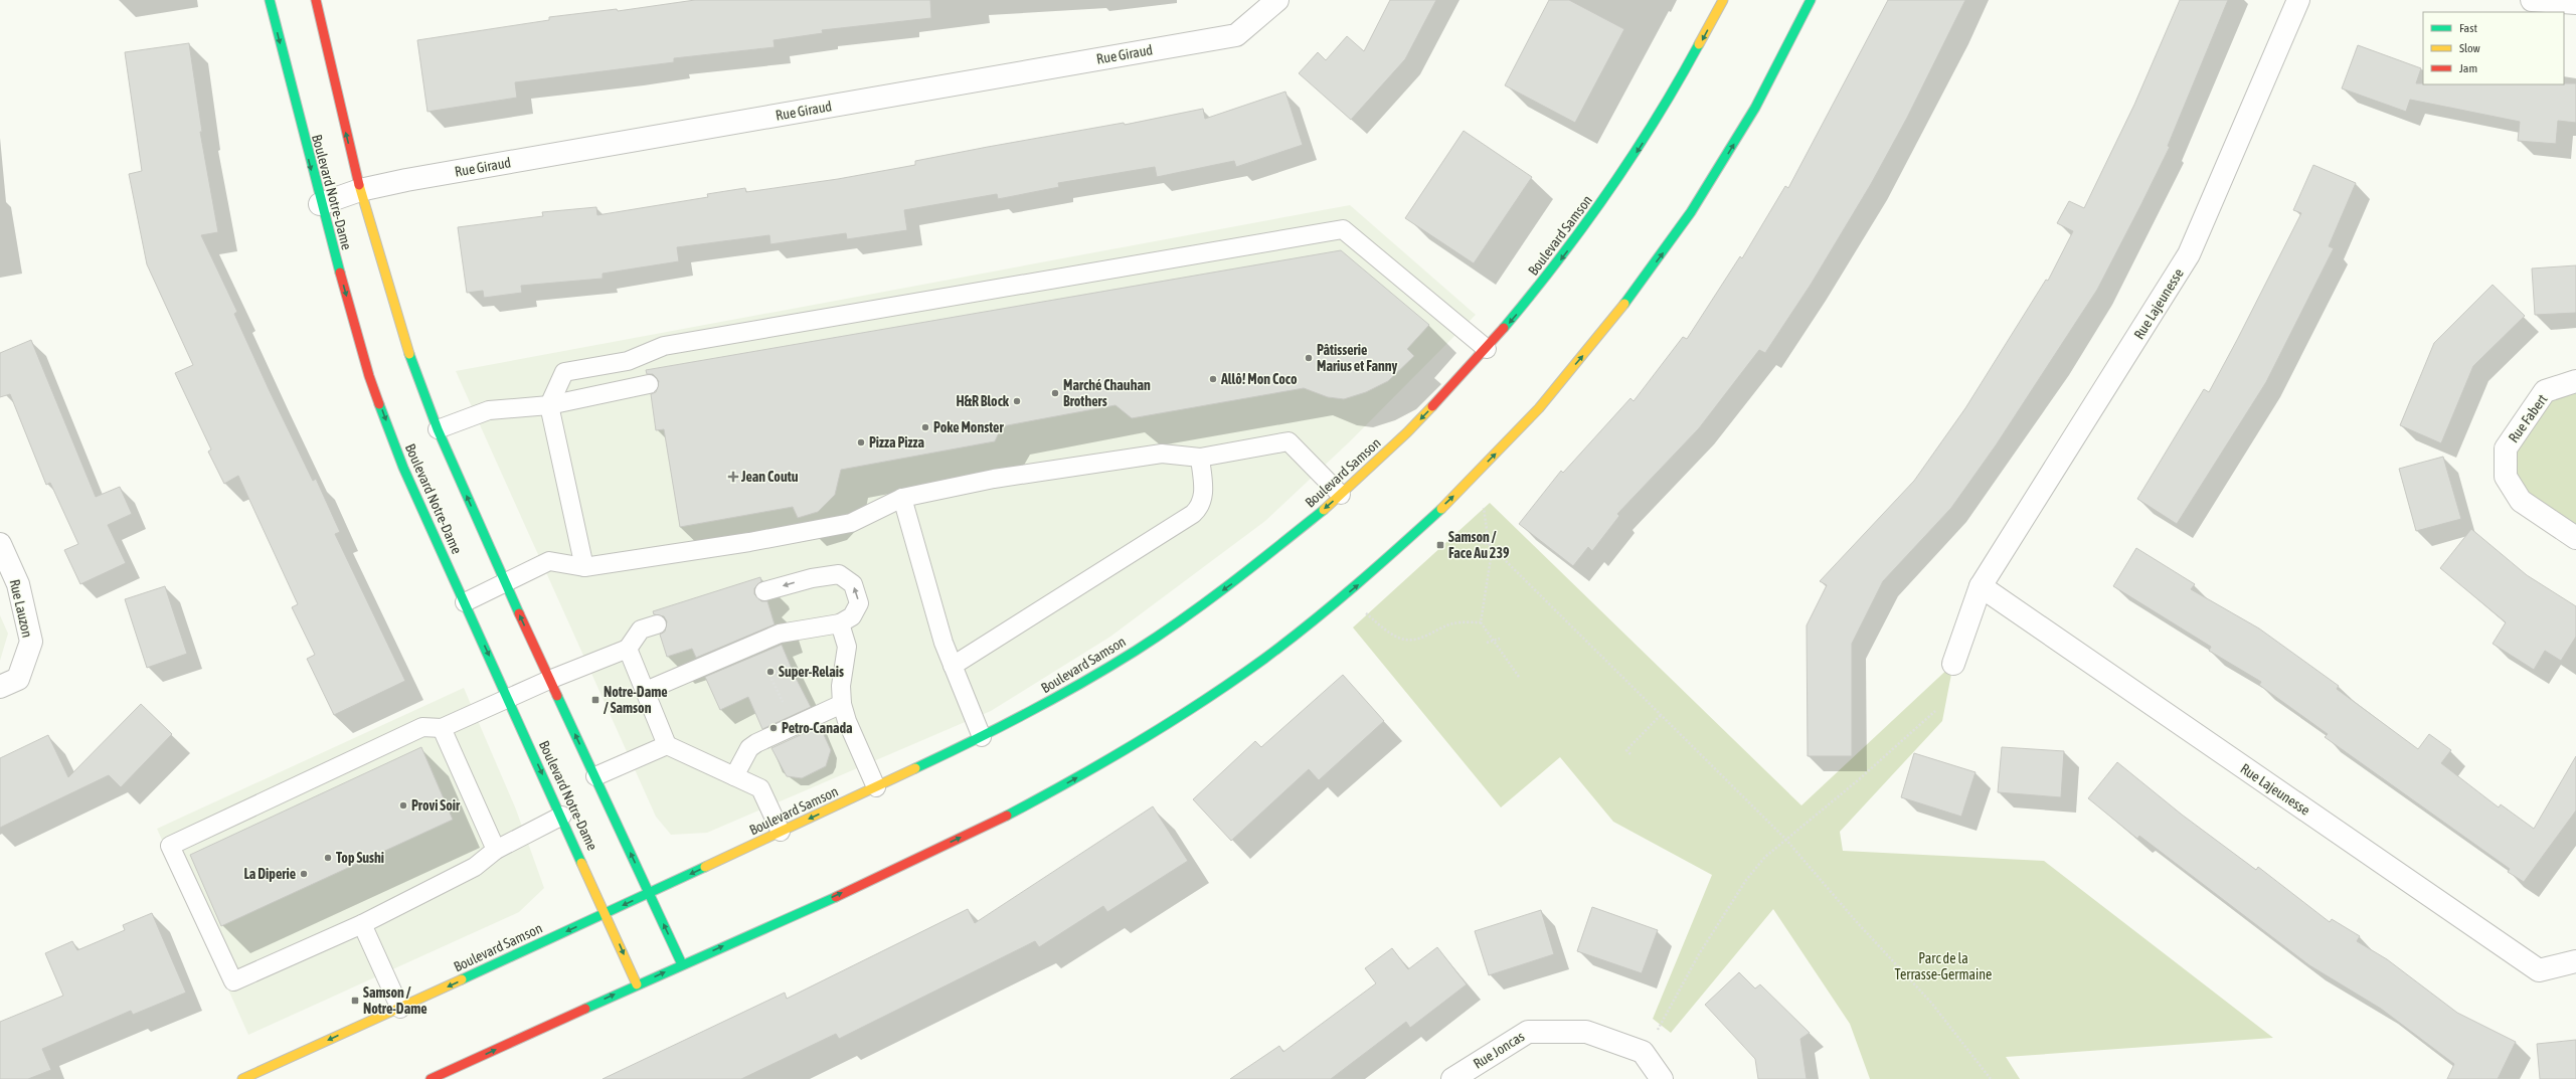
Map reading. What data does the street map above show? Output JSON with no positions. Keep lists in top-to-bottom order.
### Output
{
  "streets": {
    "street": [
      "Rue Giraud",
      "Boulevard Notre-Dame",
      "Boulevard Samson",
      "Rue Lajeunesse",
      "Rue Fabert",
      "Rue Lauzon",
      "Rue Joncas"
    ]
  },
  "crossings": [
    ["Rue Giraud", "Boulevard Notre-Dame"],
    ["Boulevard Notre-Dame", "Boulevard Samson"]
  ],
  "parks": ["Parc de la Terrasse-Germaine"],
  "places": {
    "other": [
      "Pâtisserie Marius et Fanny",
      "Allô! Mon Coco",
      "Marché Chauhan Brothers",
      "H&R Block",
      "Poke Monster",
      "Pizza Pizza",
      "Super-Relais",
      "Petro-Canada",
      "Provi Soir",
      "Top Sushi",
      "La Diperie"
    ],
    "health": ["Jean Coutu"],
    "transit": ["Samson / Face Au 239", "Notre-Dame / Samson", "Samson / Notre-Dame"]
  },
  "legend": ["Fast", "Slow", "Jam"]
}
